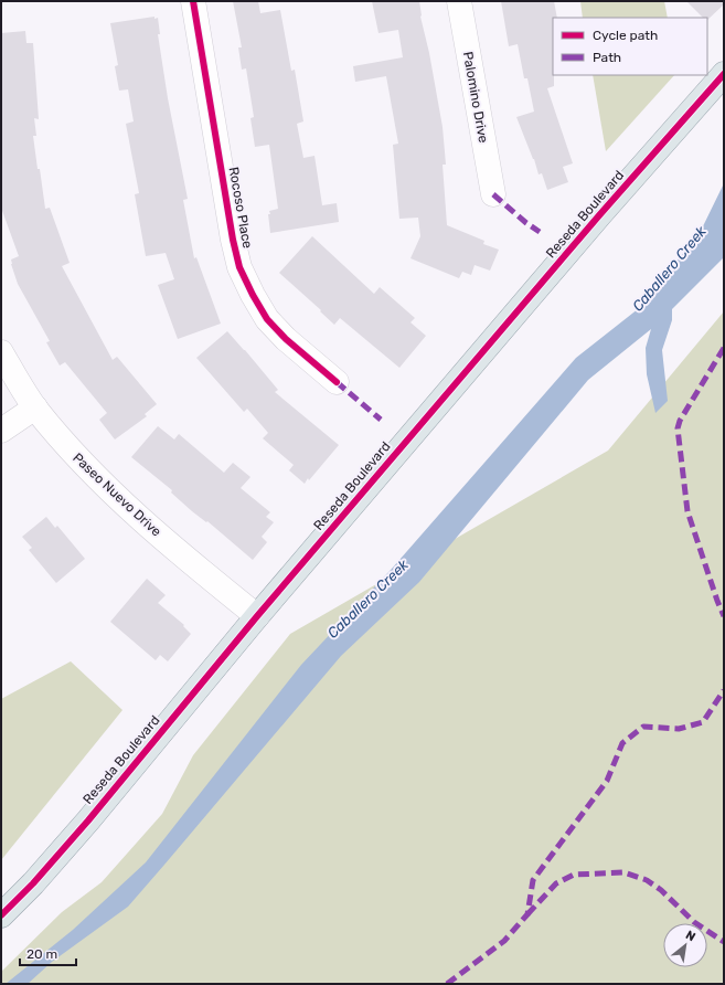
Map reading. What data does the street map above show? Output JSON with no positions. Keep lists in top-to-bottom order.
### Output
{
  "streets": {
    "main road": ["Reseda Boulevard"],
    "street": ["Palomino Drive", "Rocoso Place", "Paseo Nuevo Drive"]
  },
  "crossings": [
    ["Reseda Boulevard", "Paseo Nuevo Drive"]
  ],
  "water": ["Caballero Creek"],
  "legend": ["Cycle path", "Path"],
  "scale_bar": "20 m",
  "north": "top right"
}
